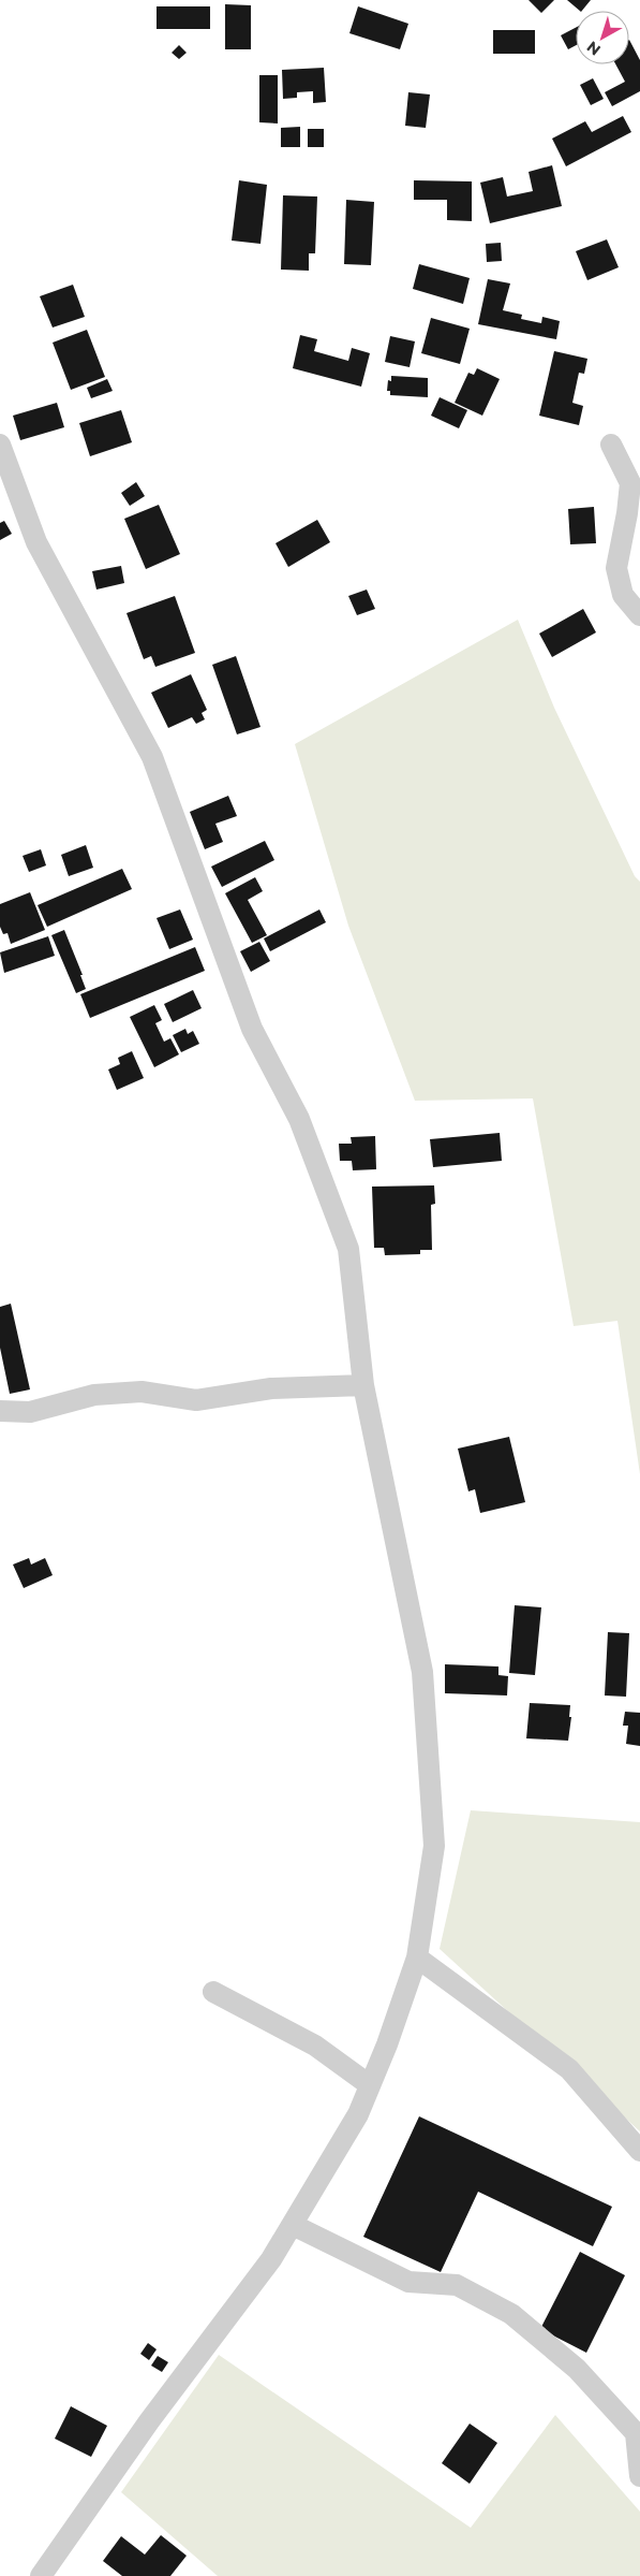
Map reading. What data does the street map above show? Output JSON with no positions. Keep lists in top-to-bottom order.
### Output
{
  "north": "bottom left"
}
